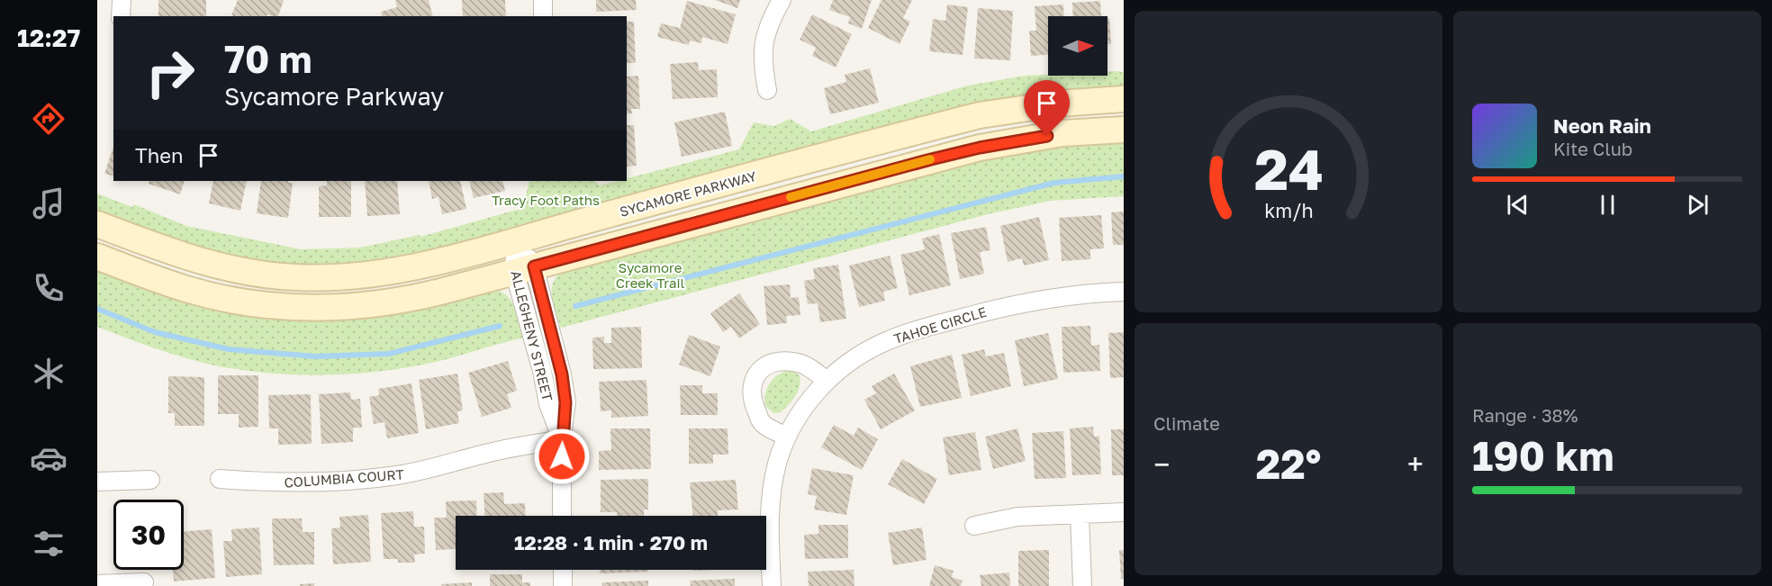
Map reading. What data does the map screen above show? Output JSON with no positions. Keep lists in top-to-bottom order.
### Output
{
  "streets": {
    "main road": ["SYCAMORE PARKWAY"],
    "street": ["TAHOE CIRCLE", "ALLEGHENY STREET", "COLUMBIA COURT"]
  },
  "crossings": [
    ["SYCAMORE PARKWAY", "ALLEGHENY STREET"],
    ["ALLEGHENY STREET", "COLUMBIA COURT"]
  ],
  "parks": ["Tracy Foot Paths", "Sycamore Creek Trail"],
  "north": "right",
  "page": {
    "tabs": "12:27",
    "turn": ["70 m", "Sycamore Parkway"],
    "song": ["Neon Rain", "Kite Club"],
    "then": "Then",
    "tile": [
      "Climate",
      ["Range · 38%", "190 km"]
    ],
    "heat": ["−", "22°", "+"],
    "limit": "30",
    "trip": "12:28 · 1 min · 270 m",
    "gauge": ["24", "km/h"]
  }
}
